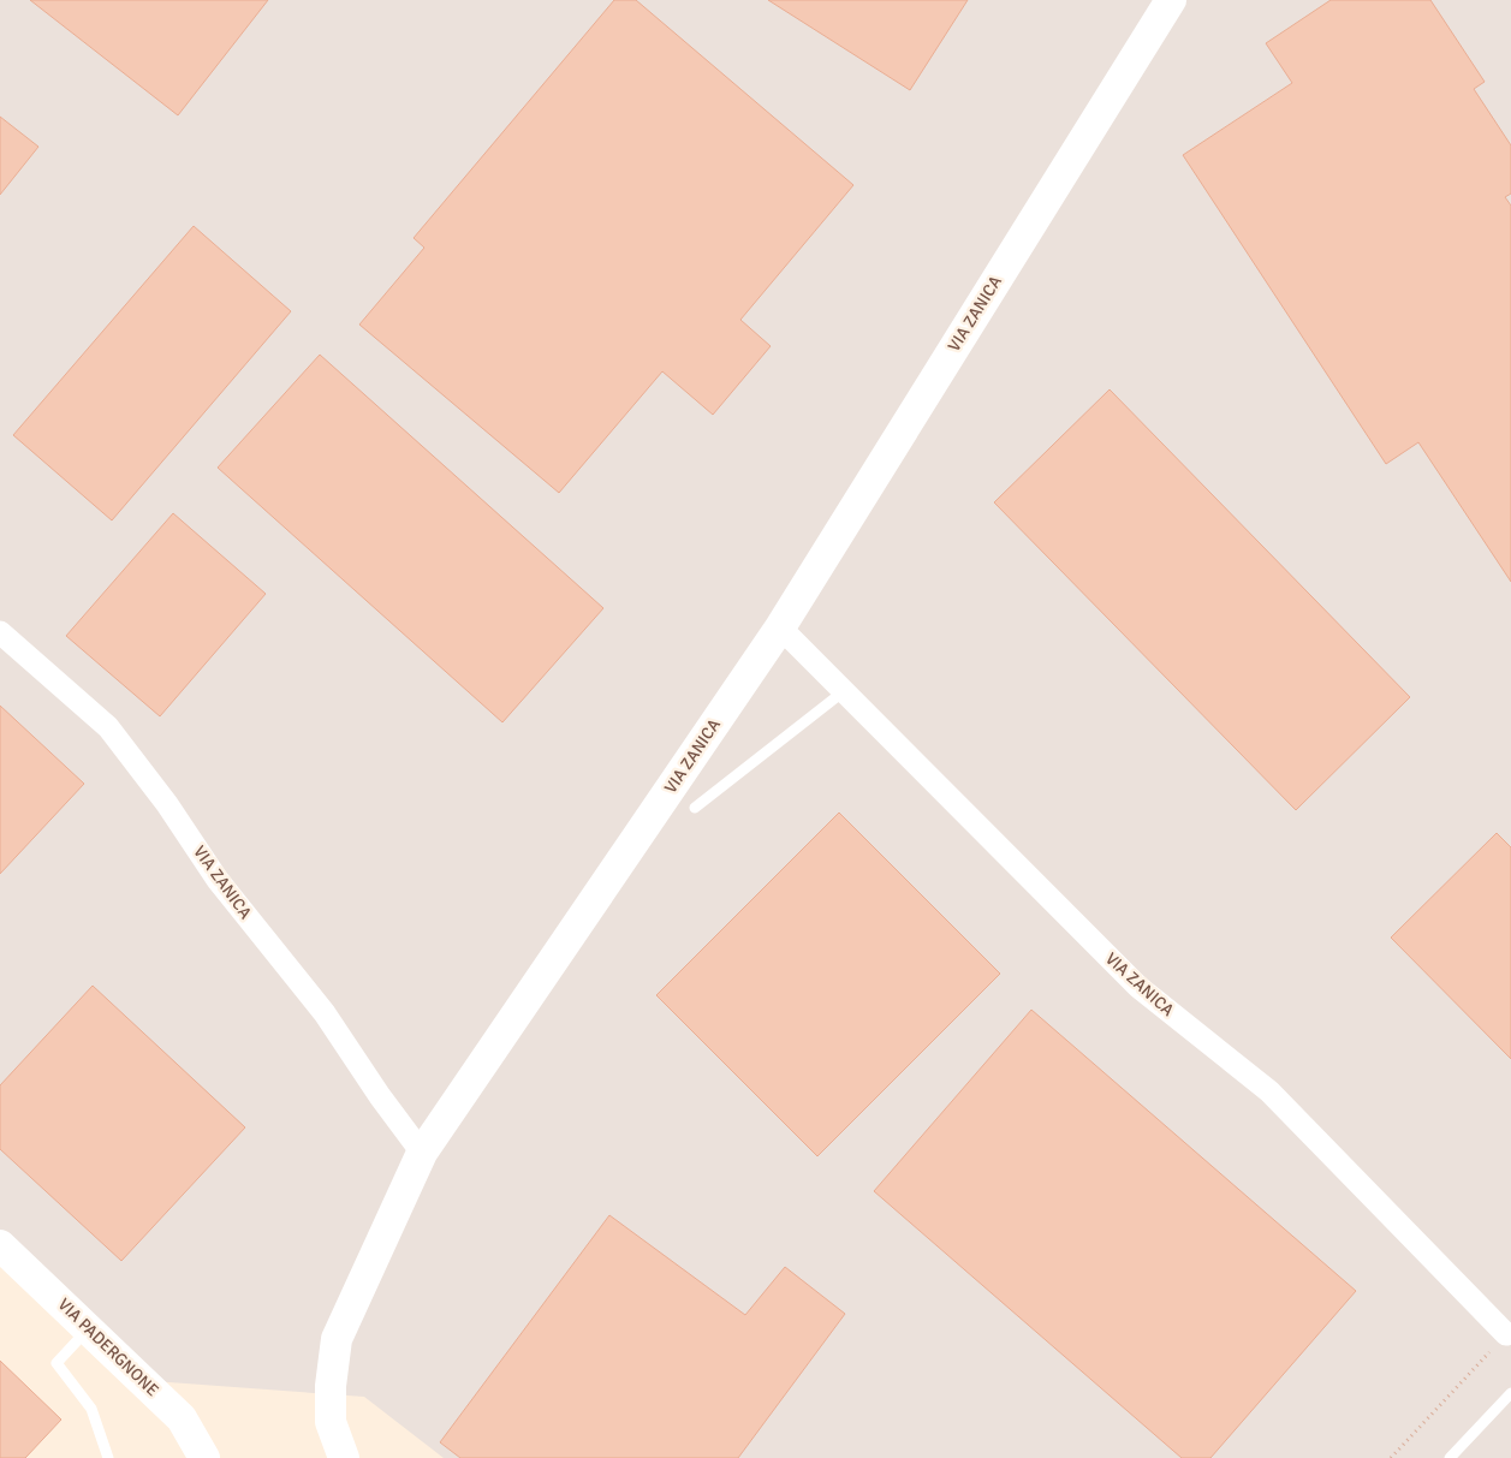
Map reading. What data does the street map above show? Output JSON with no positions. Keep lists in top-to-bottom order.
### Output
{
  "streets": {
    "street": ["VIA ZANICA", "VIA PADERGNONE"]
  }
}
